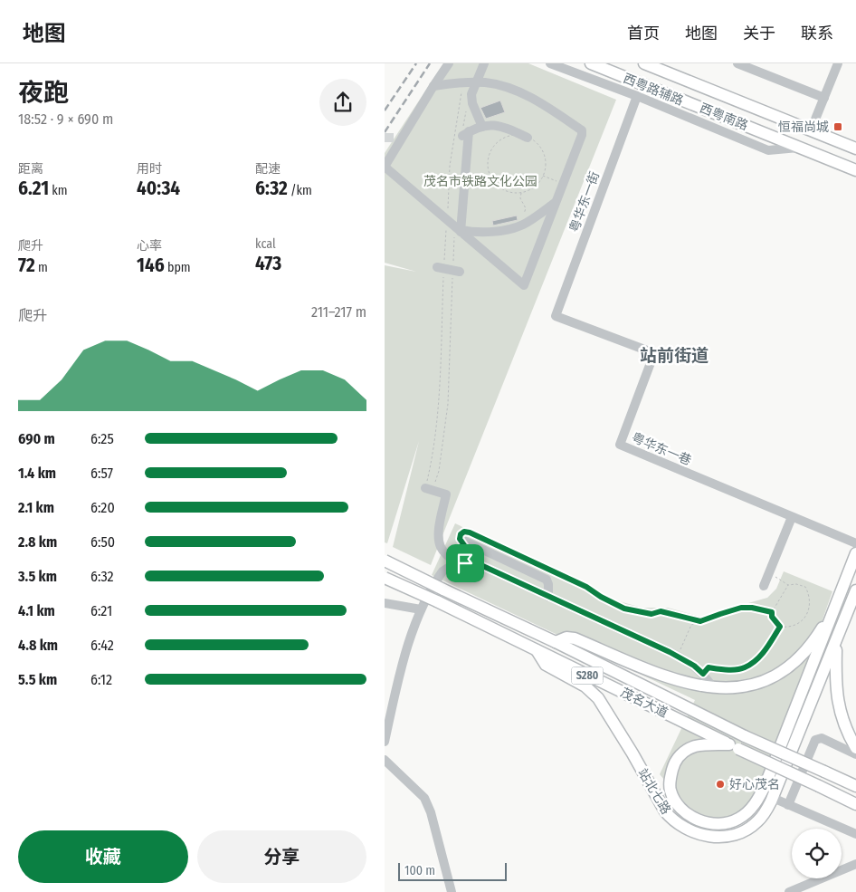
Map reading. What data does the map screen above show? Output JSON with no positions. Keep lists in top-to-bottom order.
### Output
{
  "streets": {
    "main road": [
      "西粤南路",
      "S280",
      "茂名大道",
      "站北七路"
    ],
    "street": ["西粤路辅路", "粤华东一街", "粤华东一巷"]
  },
  "crossings": [
    ["西粤路辅路", "西粤南路"],
    ["西粤路辅路", "粤华东一街"],
    ["粤华东一街", "粤华东一巷"],
    ["茂名大道", "站北七路"]
  ],
  "districts": ["站前街道"],
  "parks": ["茂名市铁路文化公园"],
  "places": {
    "transit": ["恒福尚城"],
    "other": ["好心茂名"]
  },
  "scale_bar": "100 m",
  "page": {
    "header": "地图",
    "nav": [
      "首页",
      "地图",
      "关于",
      "联系"
    ],
    "heading": ["夜跑", "18:52 · 9 × 690 m"],
    "stats": [
      ["距离", "6.21 km"],
      ["用时", "40:34"],
      ["配速", "6:32 /km"],
      ["爬升", "72 m"],
      ["心率", "146 bpm"],
      ["kcal", "473"]
    ],
    "chart": ["爬升", "211–217 m"],
    "list": [
      {
        "name": "690 m",
        "note": "6:25"
      },
      {
        "name": "1.4 km",
        "note": "6:57"
      },
      {
        "name": "2.1 km",
        "note": "6:20"
      },
      {
        "name": "2.8 km",
        "note": "6:50"
      },
      {
        "name": "3.5 km",
        "note": "6:32"
      },
      {
        "name": "4.1 km",
        "note": "6:21"
      },
      {
        "name": "4.8 km",
        "note": "6:42"
      },
      {
        "name": "5.5 km",
        "note": "6:12"
      }
    ],
    "buttons": ["收藏", "分享"],
    "scale": "100 m"
  }
}
